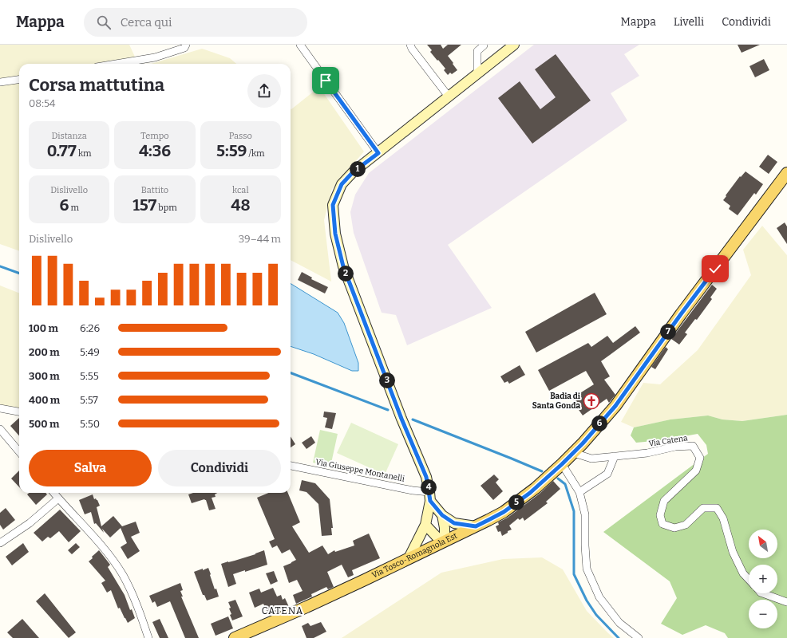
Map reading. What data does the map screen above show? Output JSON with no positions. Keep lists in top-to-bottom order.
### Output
{
  "streets": {
    "main road": ["Via Tosco-Romagnola Est"],
    "street": ["Via Catena", "Via Giuseppe Montanelli"]
  },
  "crossings": [
    ["Via Catena", "Via Tosco-Romagnola Est"]
  ],
  "districts": ["CATENA"],
  "places": {
    "church": ["Badia di Santa Gonda"]
  },
  "north": "top left",
  "page": {
    "header": "Mappa",
    "search": "Cerca qui",
    "nav": ["Mappa", "Livelli", "Condividi"],
    "heading": ["Corsa mattutina", "08:54"],
    "stats": [
      ["Distanza", "0.77 km"],
      ["Tempo", "4:36"],
      ["Passo", "5:59 /km"],
      ["Dislivello", "6 m"],
      ["Battito", "157 bpm"],
      ["kcal", "48"]
    ],
    "pins": [
      "1",
      "2",
      "7",
      "3",
      "6",
      "4",
      "5"
    ],
    "chart": ["Dislivello", "39–44 m"],
    "list": [
      {
        "name": "100 m",
        "note": "6:26"
      },
      {
        "name": "200 m",
        "note": "5:49"
      },
      {
        "name": "300 m",
        "note": "5:55"
      },
      {
        "name": "400 m",
        "note": "5:57"
      },
      {
        "name": "500 m",
        "note": "5:50"
      }
    ],
    "buttons": ["Salva", "Condividi"],
    "map_buttons": ["+", "−"]
  }
}
